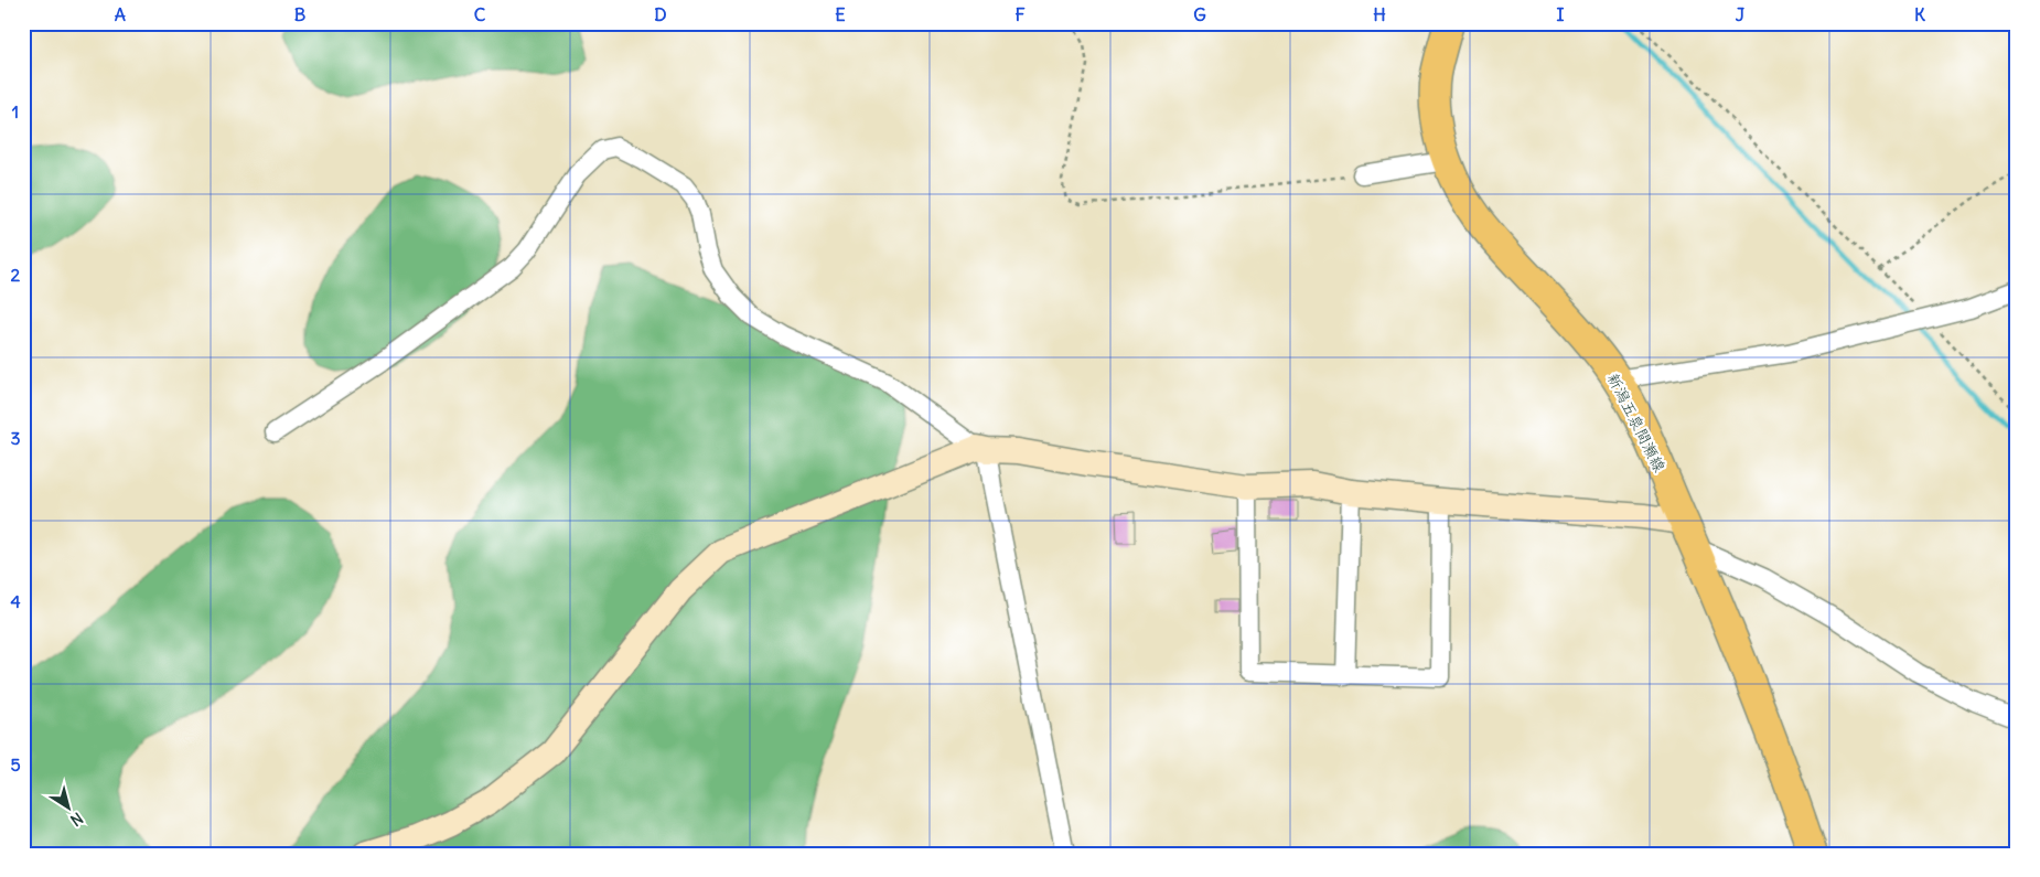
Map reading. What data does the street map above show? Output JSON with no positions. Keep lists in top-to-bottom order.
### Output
{
  "streets": {
    "main road": ["新潟五泉間瀬線"]
  },
  "north": "bottom right",
  "grid": {
    "columns": [
      "A",
      "B",
      "C",
      "D",
      "E",
      "F",
      "G",
      "H",
      "I",
      "J",
      "K"
    ],
    "rows": [
      "1",
      "2",
      "3",
      "4",
      "5"
    ]
  }
}
